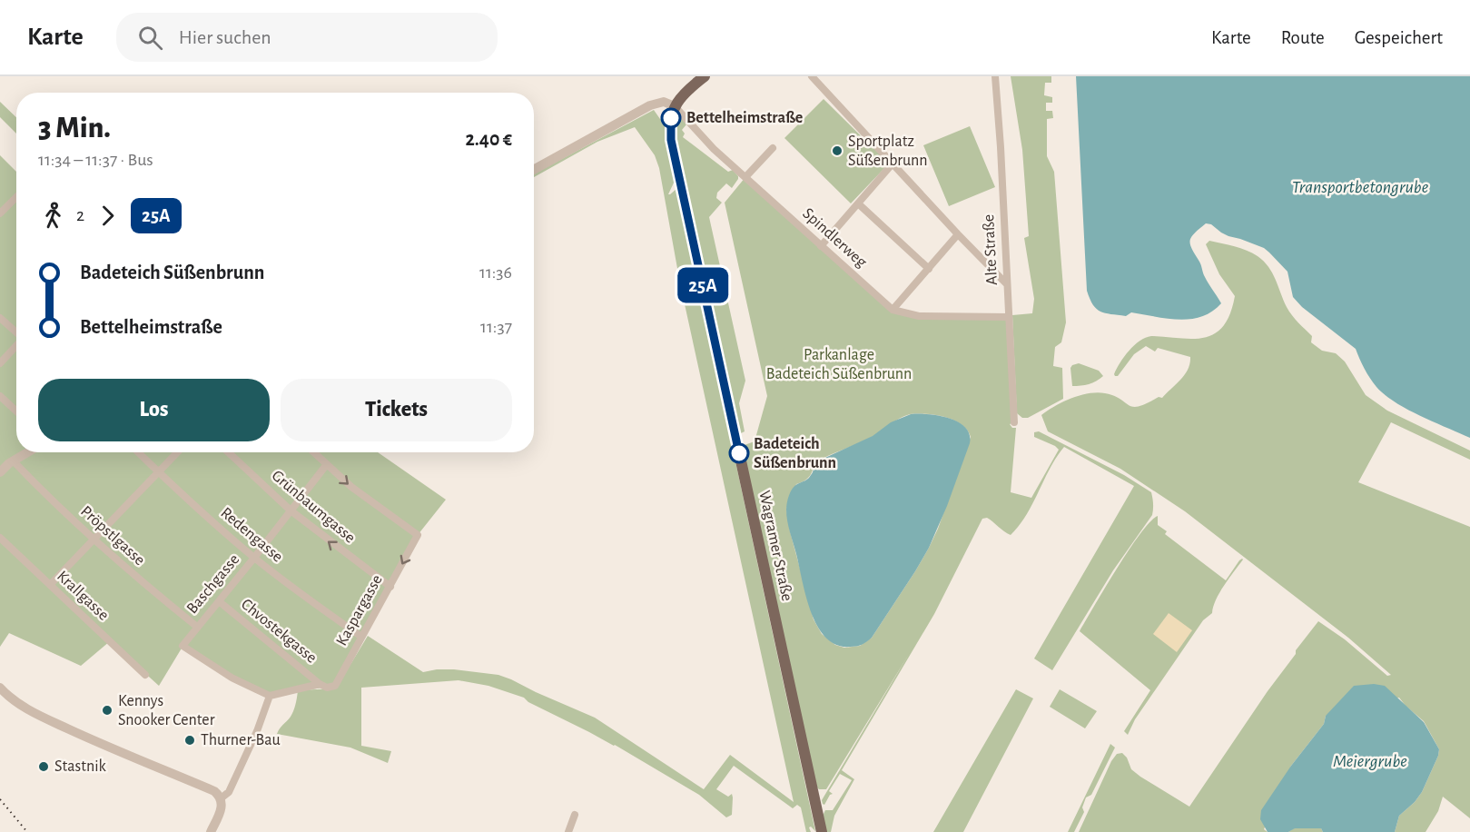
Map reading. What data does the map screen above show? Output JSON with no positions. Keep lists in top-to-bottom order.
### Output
{
  "streets": {
    "main road": ["Wagramer Straße"],
    "street": [
      "Spindlerweg",
      "Alte Straße",
      "Grünbaumgasse",
      "Redengasse",
      "Pröpstlgasse",
      "Baschgasse",
      "Krallgasse",
      "Kaspargasse",
      "Chvostekgasse"
    ]
  },
  "crossings": [
    ["Spindlerweg", "Alte Straße"],
    ["Spindlerweg", "Wagramer Straße"],
    ["Grünbaumgasse", "Baschgasse"],
    ["Grünbaumgasse", "Kaspargasse"],
    ["Redengasse", "Baschgasse"],
    ["Redengasse", "Kaspargasse"],
    ["Pröpstlgasse", "Baschgasse"],
    ["Baschgasse", "Kaspargasse"],
    ["Baschgasse", "Chvostekgasse"],
    ["Kaspargasse", "Chvostekgasse"]
  ],
  "one_way": ["Grünbaumgasse"],
  "water": ["Transportbetongrube", "Meiergrube"],
  "parks": ["Parkanlage Badeteich Süßenbrunn"],
  "places": [
    "Bettelheimstraße",
    "Sportplatz Süßenbrunn",
    "Badeteich Süßenbrunn",
    "Kennys Snooker Center",
    "Thurner-Bau",
    "Stastnik"
  ],
  "lines": ["bus line 25A"],
  "page": {
    "header": "Karte",
    "search": "Hier suchen",
    "nav": ["Karte", "Route", "Gespeichert"],
    "on_map": "25A",
    "heading": ["3 Min.", "11:34 – 11:37 · Bus", "2.40 €"],
    "legs": ["2", "25A"],
    "list": [
      {
        "name": "Badeteich Süßenbrunn",
        "value": "11:36"
      },
      {
        "name": "Bettelheimstraße",
        "value": "11:37"
      }
    ],
    "buttons": ["Los", "Tickets"]
  }
}
